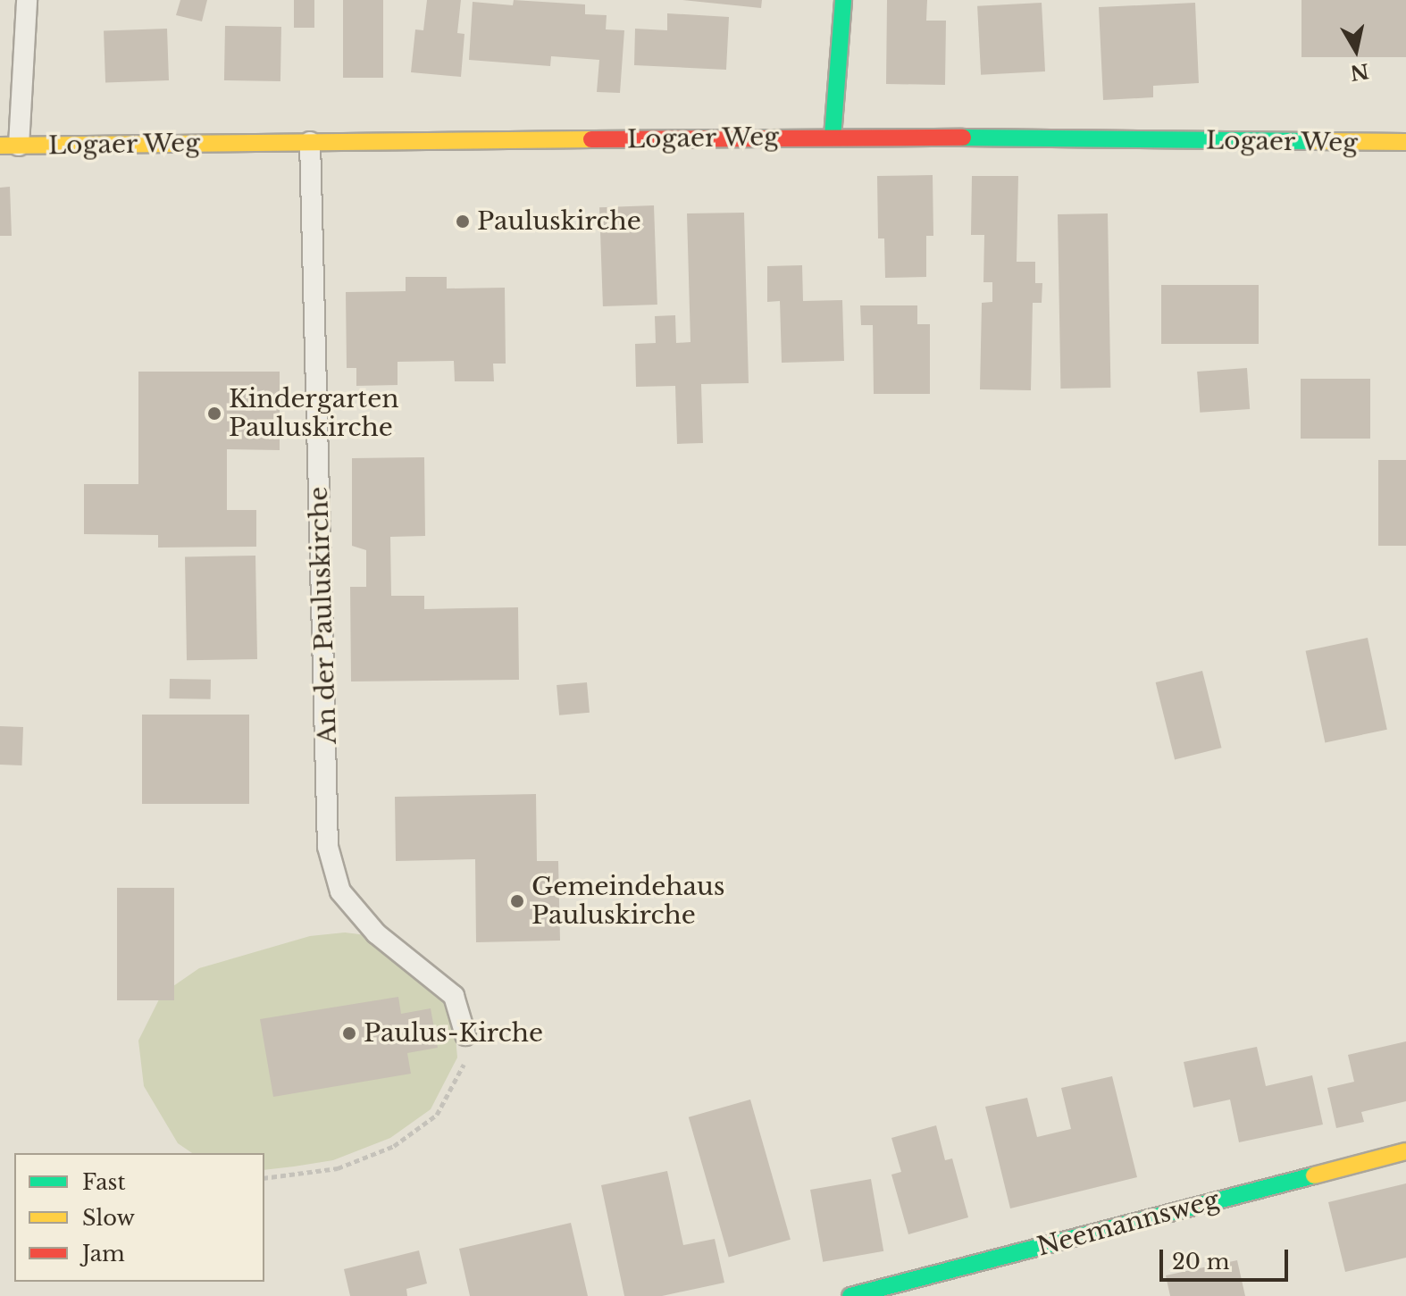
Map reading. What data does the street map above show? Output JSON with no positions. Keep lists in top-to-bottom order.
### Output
{
  "streets": {
    "street": ["Logaer Weg", "Neemannsweg"],
    "lane": ["An der Pauluskirche"]
  },
  "crossings": [
    ["Logaer Weg", "An der Pauluskirche"]
  ],
  "places": [
    "Pauluskirche",
    "Kindergarten Pauluskirche",
    "Gemeindehaus Pauluskirche",
    "Paulus-Kirche"
  ],
  "legend": ["Fast", "Slow", "Jam"],
  "scale_bar": "20 m",
  "north": "bottom"
}
